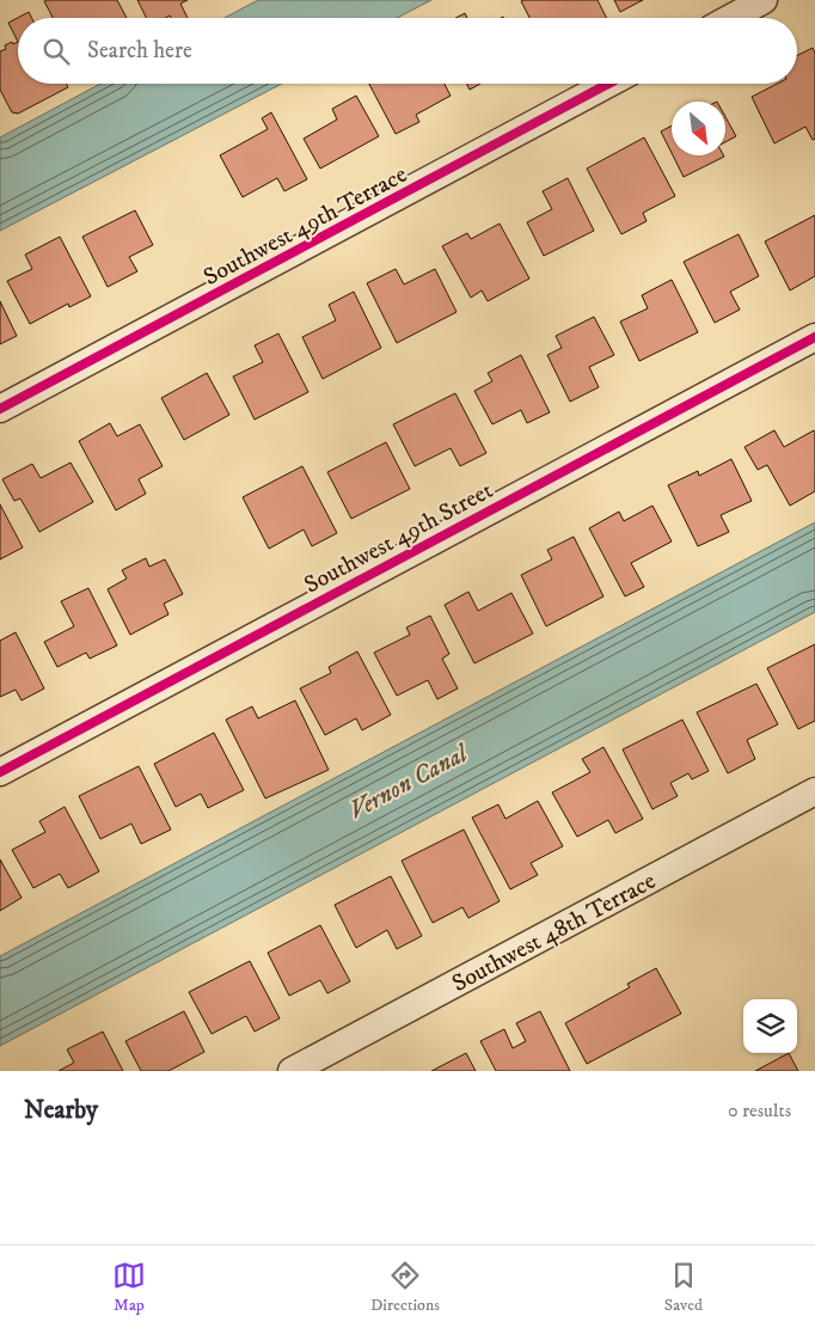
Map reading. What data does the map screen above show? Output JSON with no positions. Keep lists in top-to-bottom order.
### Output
{
  "streets": {
    "street": ["Southwest 49th Terrace", "Southwest 49th Street", "Southwest 48th Terrace"]
  },
  "water": ["Vernon Canal"],
  "north": "bottom right",
  "page": {
    "search": "Search here",
    "heading": ["Nearby", "0 results"],
    "nav": ["Map", "Directions", "Saved"]
  }
}
